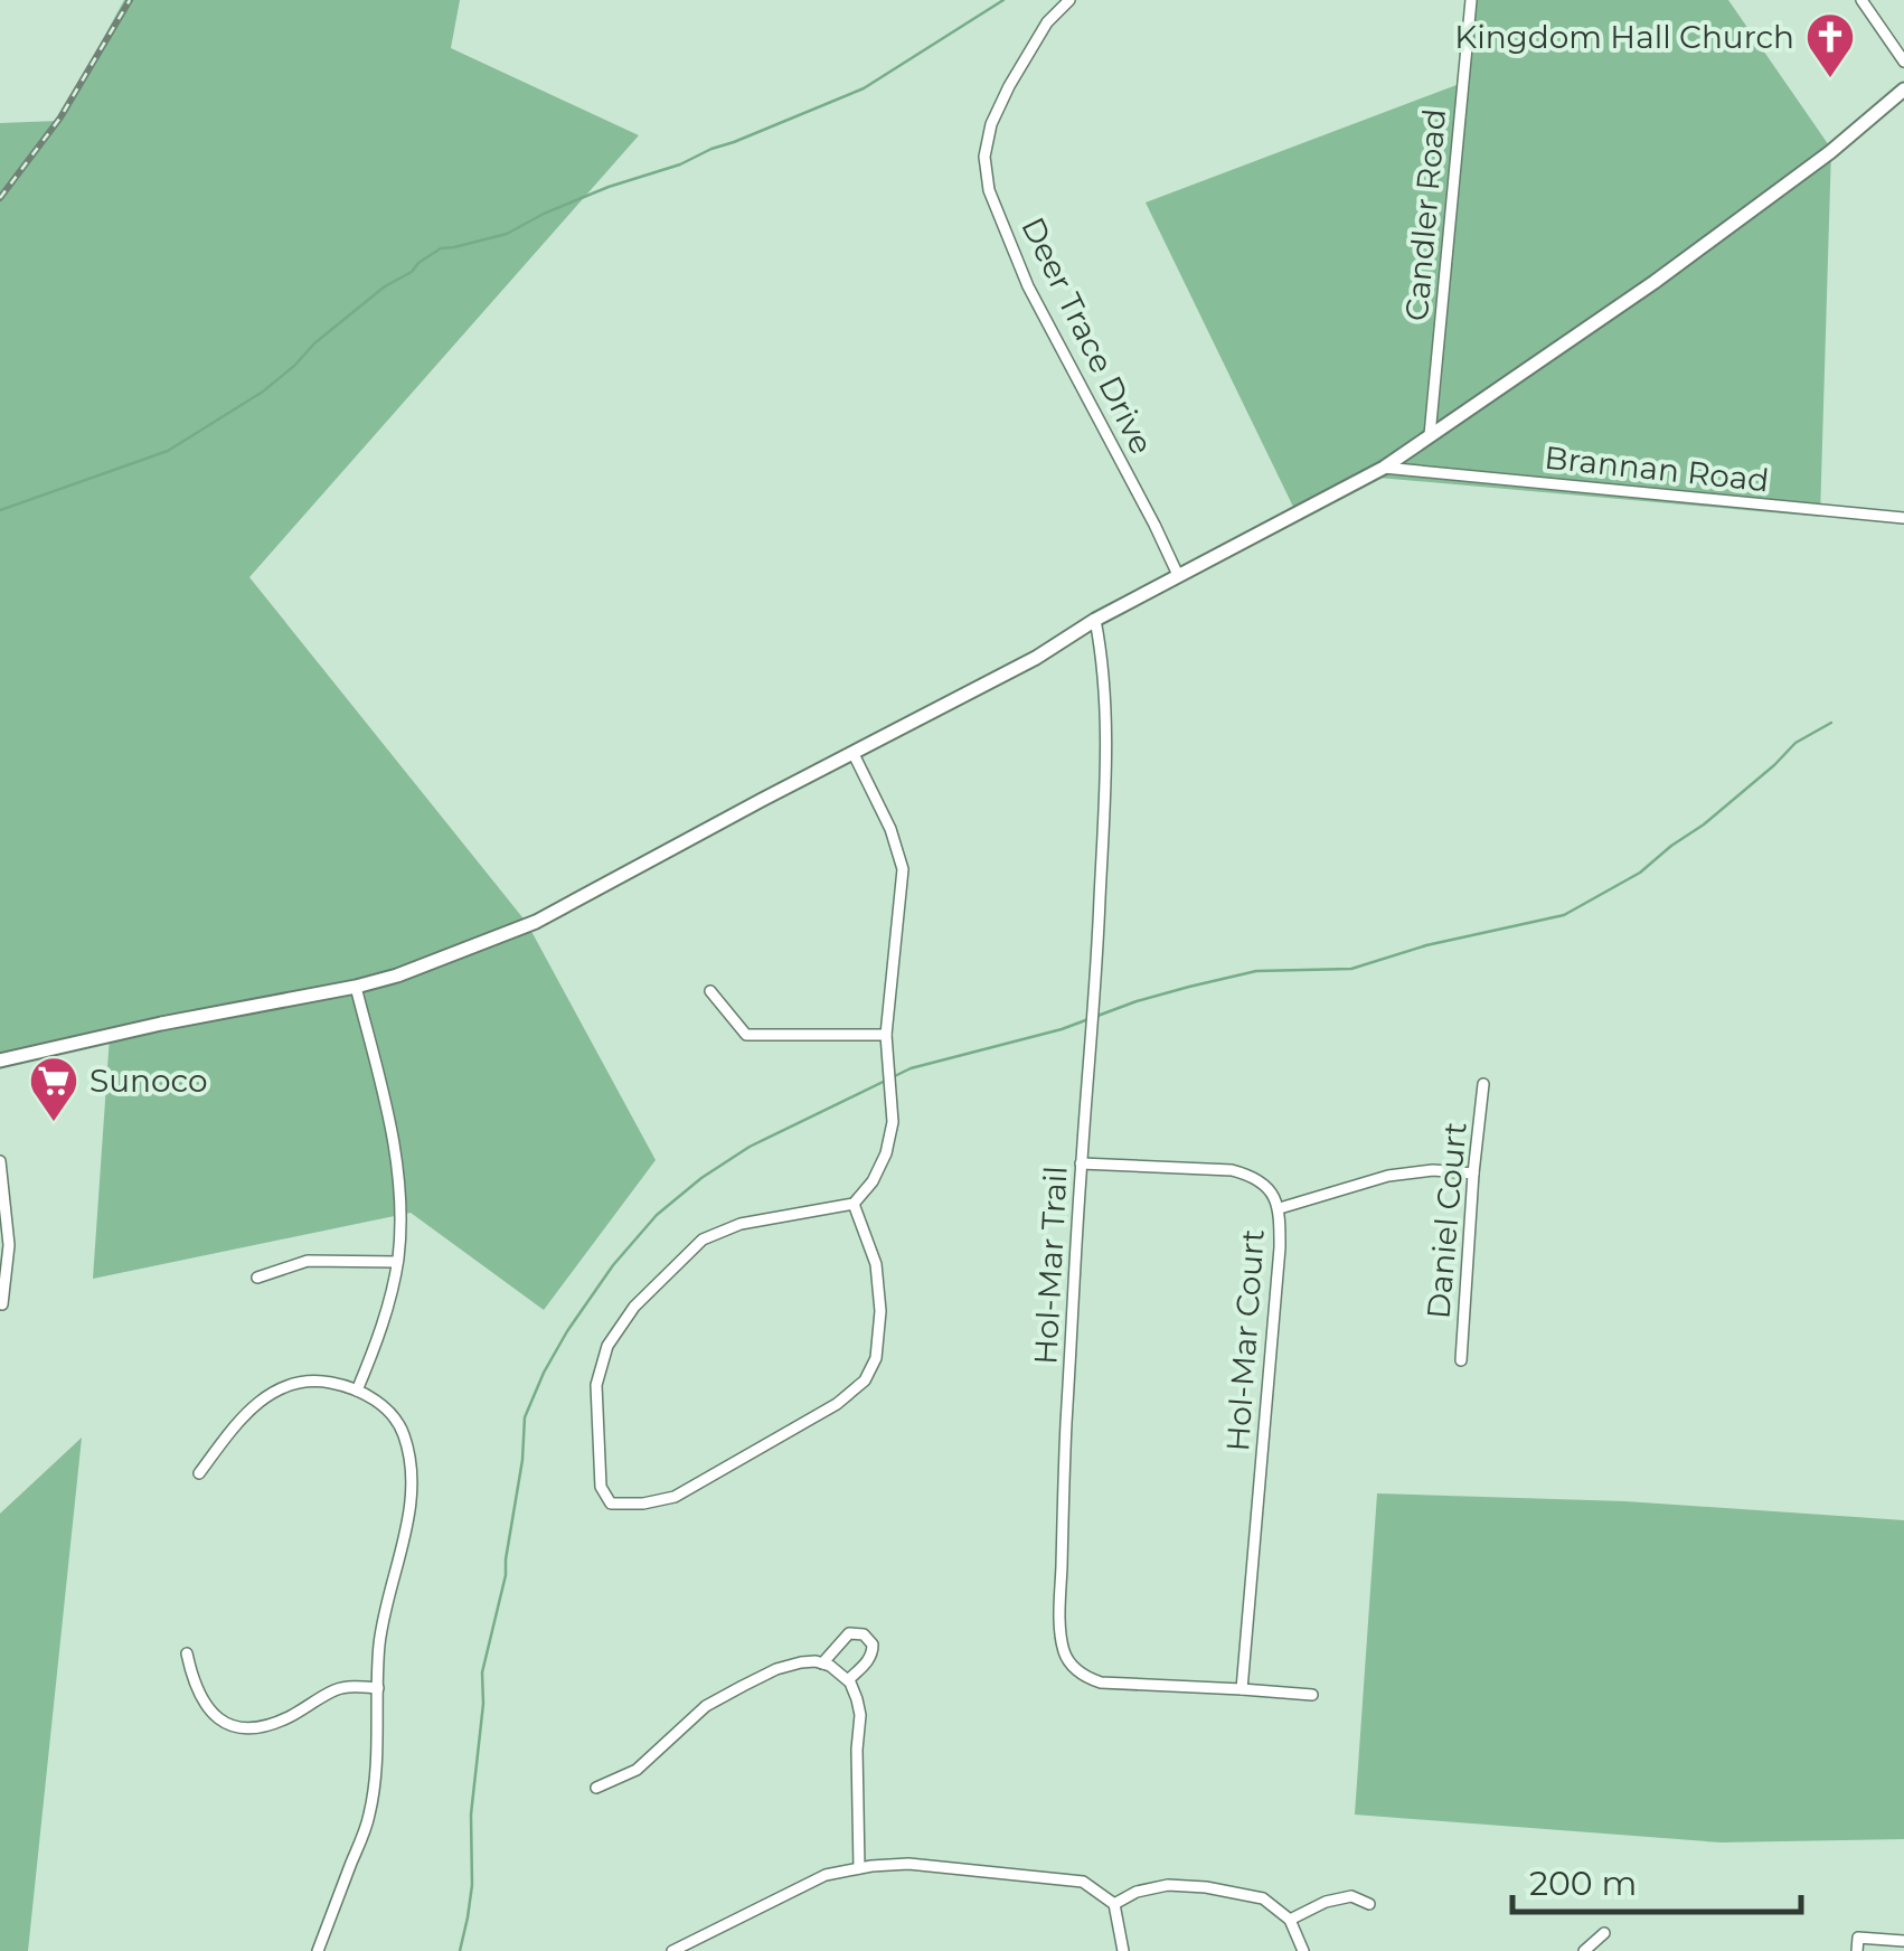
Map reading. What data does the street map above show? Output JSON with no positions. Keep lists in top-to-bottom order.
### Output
{
  "streets": {
    "street": [
      "Candler Road",
      "Deer Trace Drive",
      "Brannan Road",
      "Daniel Court",
      "Hol-Mar Trail",
      "Hol-Mar Court"
    ]
  },
  "crossings": [
    ["Hol-Mar Trail", "Hol-Mar Court"]
  ],
  "places": {
    "church": ["Kingdom Hall Church"],
    "supermarket": ["Sunoco"]
  },
  "scale_bar": "200 m"
}
